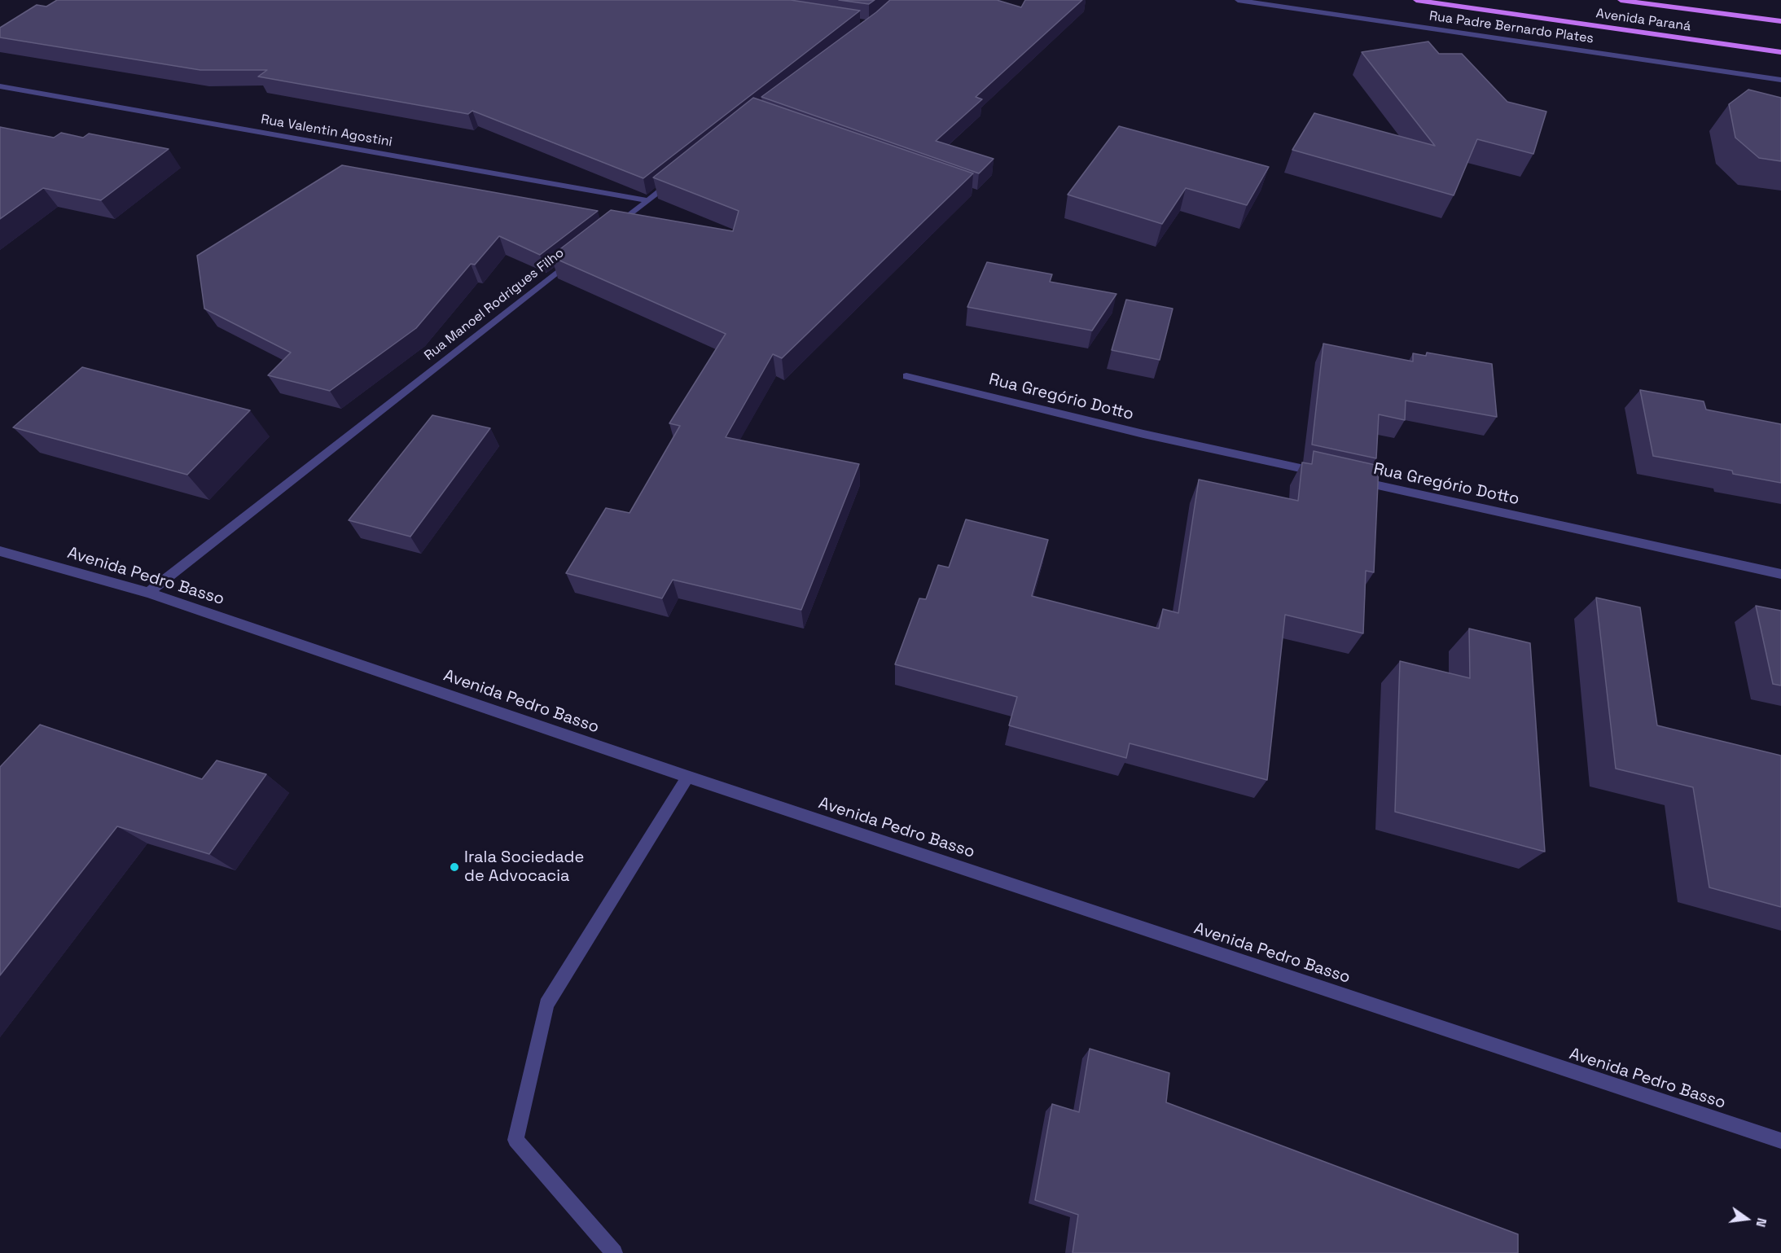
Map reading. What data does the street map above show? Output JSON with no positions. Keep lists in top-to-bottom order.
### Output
{
  "streets": {
    "main road": ["Avenida Paraná"],
    "street": [
      "Rua Padre Bernardo Plates",
      "Rua Valentin Agostini",
      "Rua Manoel Rodrigues Filho",
      "Rua Gregório Dotto",
      "Avenida Pedro Basso"
    ]
  },
  "crossings": [
    ["Rua Manoel Rodrigues Filho", "Avenida Pedro Basso"]
  ],
  "places": ["Irala Sociedade de Advocacia"],
  "north": "right"
}
